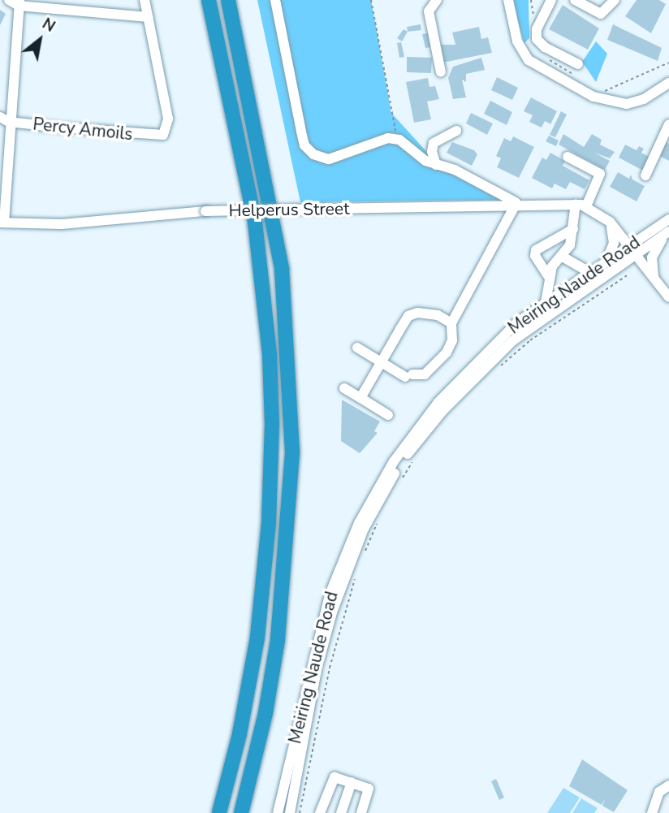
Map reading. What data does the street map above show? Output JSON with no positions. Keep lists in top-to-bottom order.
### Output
{
  "streets": {
    "street": ["Percy Amoils", "Helperus Street", "Meiring Naude Road"]
  },
  "north": "top right"
}
